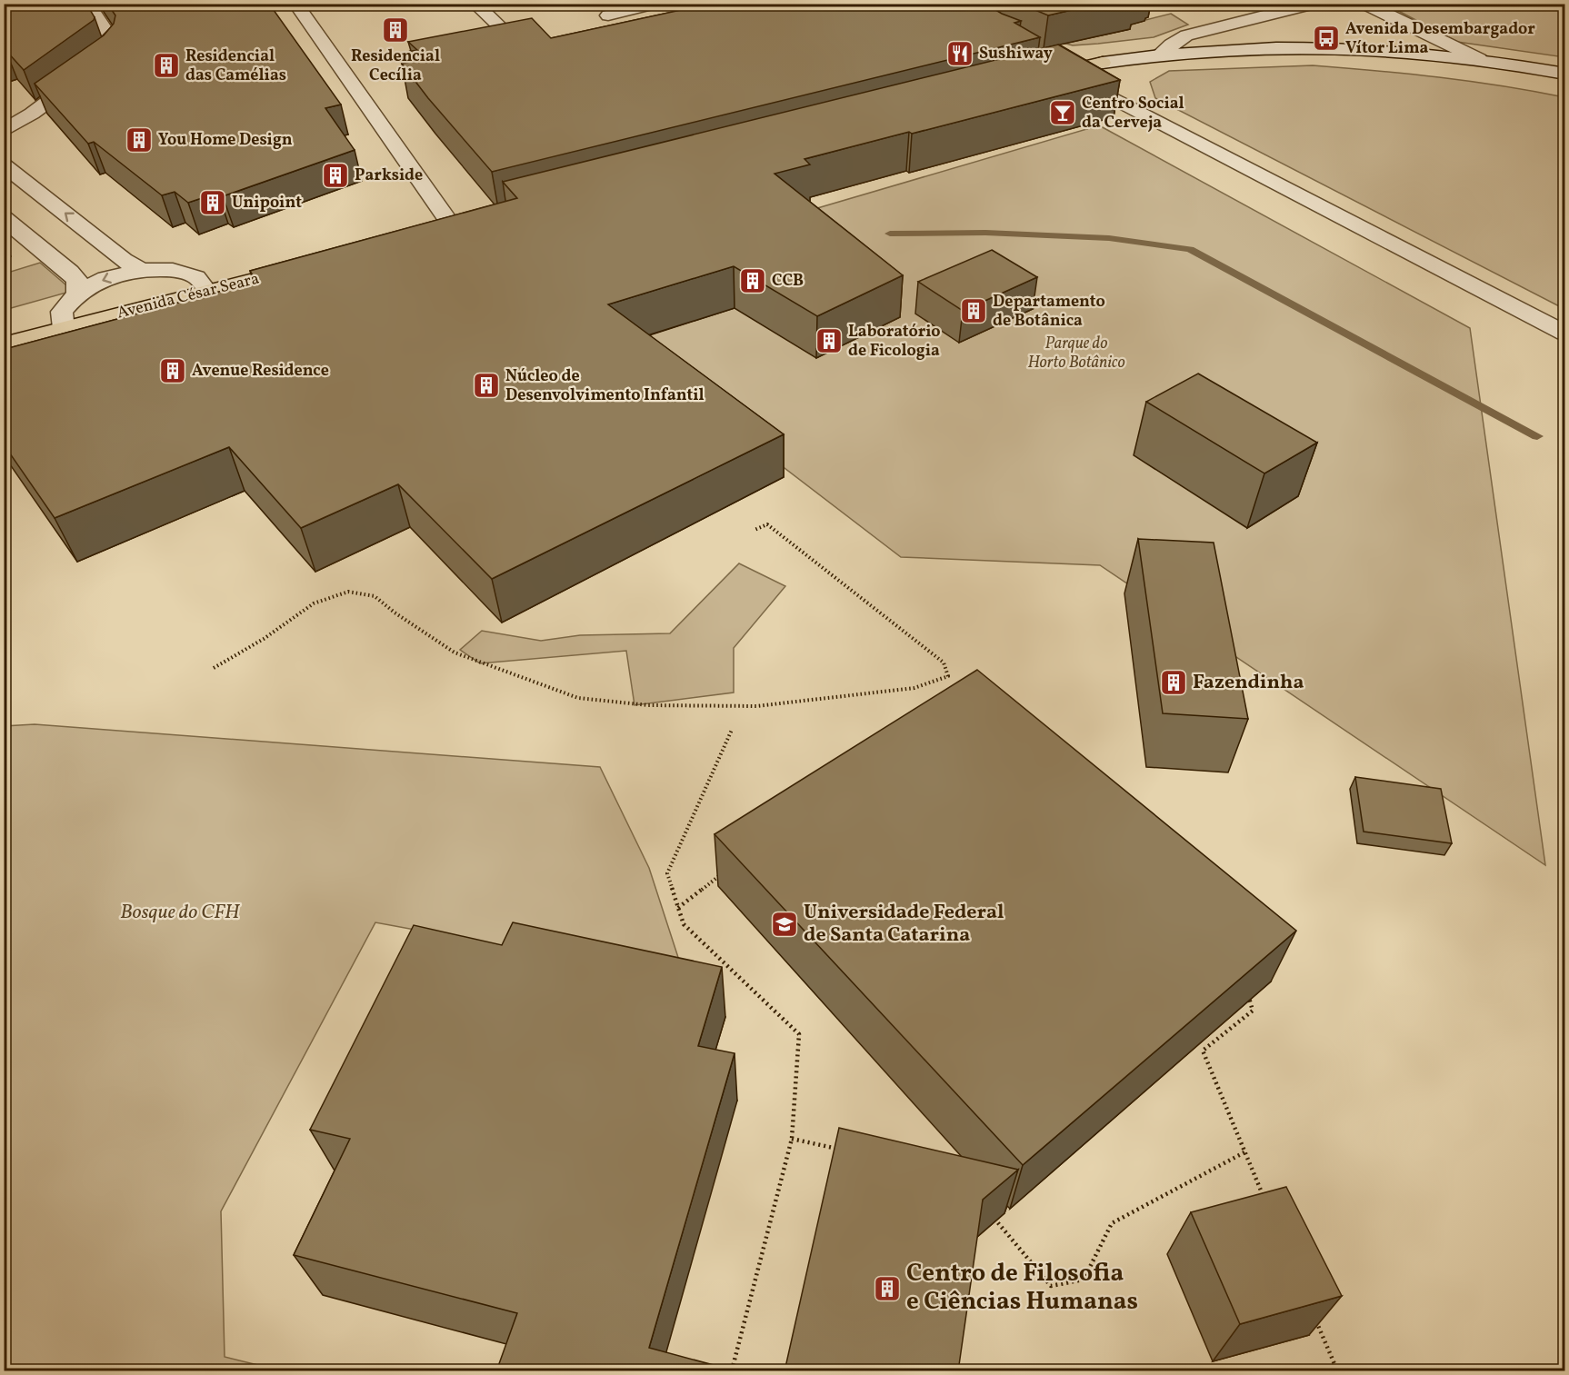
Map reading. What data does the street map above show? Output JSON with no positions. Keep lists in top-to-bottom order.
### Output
{
  "streets": {
    "main road": ["Avenida César Seara"]
  },
  "parks": ["Parque do Horto Botânico", "Bosque do CFH"],
  "places": {
    "building": [
      "Residencial Cecília",
      "Residencial das Camélias",
      "You Home Design",
      "Parkside",
      "Unipoint",
      "CCB",
      "Departamento de Botânica",
      "Laboratório de Ficologia",
      "Avenue Residence",
      "Núcleo de Desenvolvimento Infantil",
      "Fazendinha",
      "Centro de Filosofia e Ciências Humanas"
    ],
    "bus stop": ["Avenida Desembargador Vítor Lima"],
    "restaurant": ["Sushiway"],
    "bar": ["Centro Social da Cerveja"],
    "school or university": ["Universidade Federal de Santa Catarina"]
  }
}
